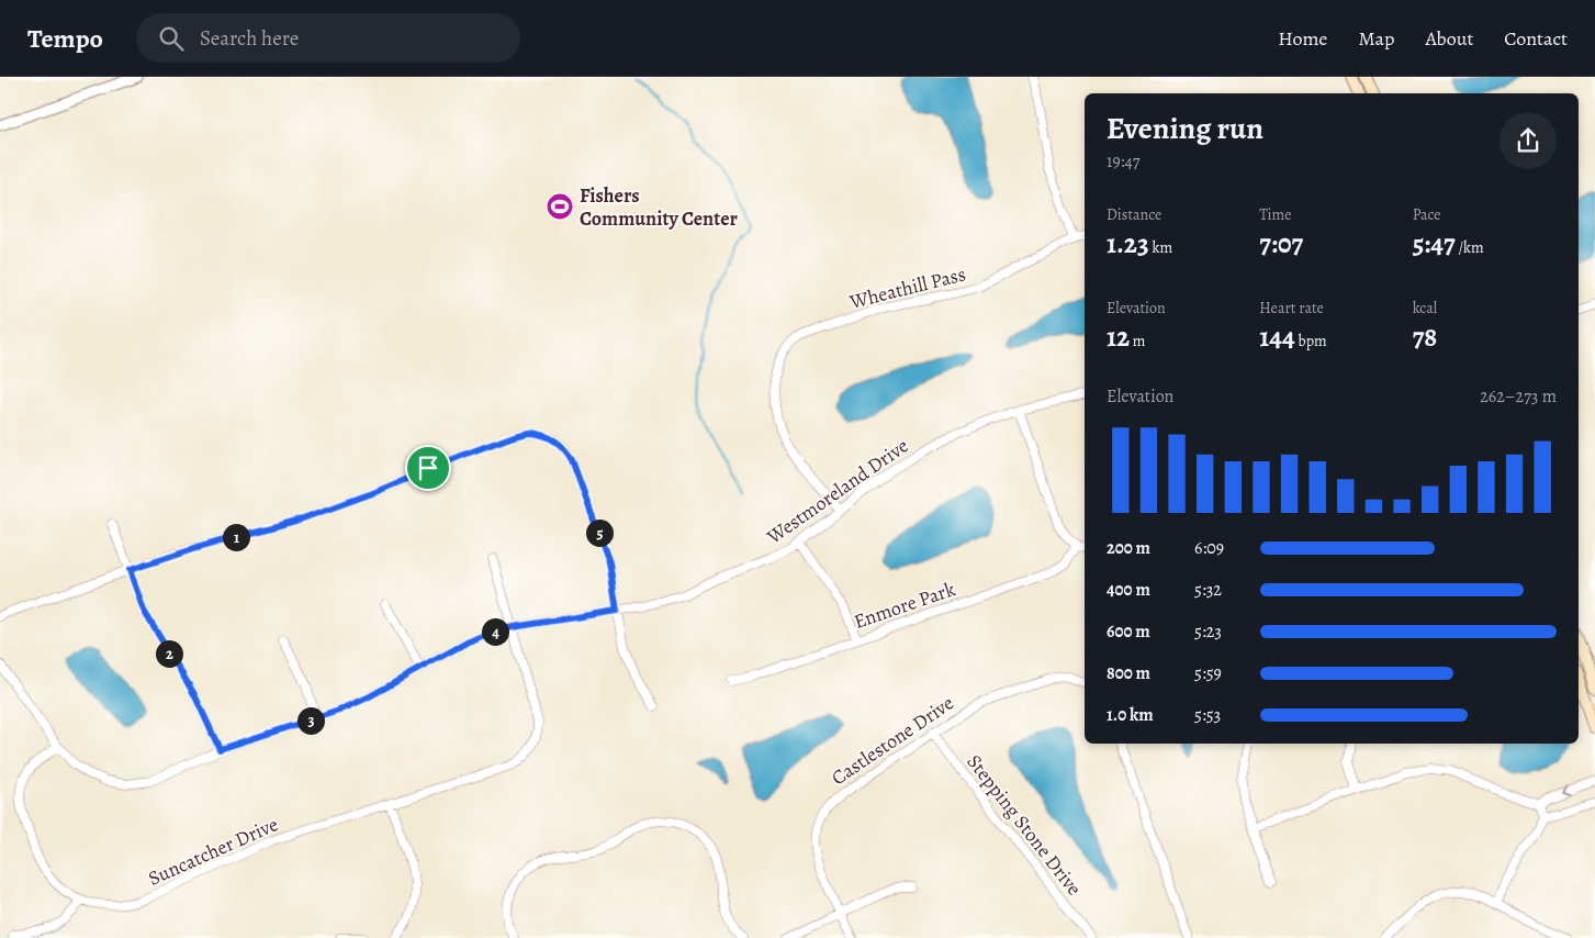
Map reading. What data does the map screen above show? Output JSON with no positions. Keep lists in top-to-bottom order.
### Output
{
  "streets": {
    "street": [
      "Wheathill Pass",
      "Westmoreland Drive",
      "Enmore Park",
      "Castlestone Drive",
      "Stepping Stone Drive",
      "Suncatcher Drive"
    ]
  },
  "crossings": [
    ["Wheathill Pass", "Westmoreland Drive"],
    ["Westmoreland Drive", "Suncatcher Drive"],
    ["Castlestone Drive", "Stepping Stone Drive"]
  ],
  "places": {
    "sports": ["Fishers Community Center"]
  },
  "page": {
    "header": "Tempo",
    "search": "Search here",
    "nav": [
      "Home",
      "Map",
      "About",
      "Contact"
    ],
    "heading": ["Evening run", "19:47"],
    "stats": [
      ["Distance", "1.23 km"],
      ["Time", "7:07"],
      ["Pace", "5:47 /km"],
      ["Elevation", "12 m"],
      ["Heart rate", "144 bpm"],
      ["kcal", "78"]
    ],
    "chart": ["Elevation", "262–273 m"],
    "pins": [
      "5",
      "1",
      "4",
      "2",
      "3"
    ],
    "list": [
      {
        "name": "200 m",
        "note": "6:09"
      },
      {
        "name": "400 m",
        "note": "5:32"
      },
      {
        "name": "600 m",
        "note": "5:23"
      },
      {
        "name": "800 m",
        "note": "5:59"
      },
      {
        "name": "1.0 km",
        "note": "5:53"
      }
    ]
  }
}
